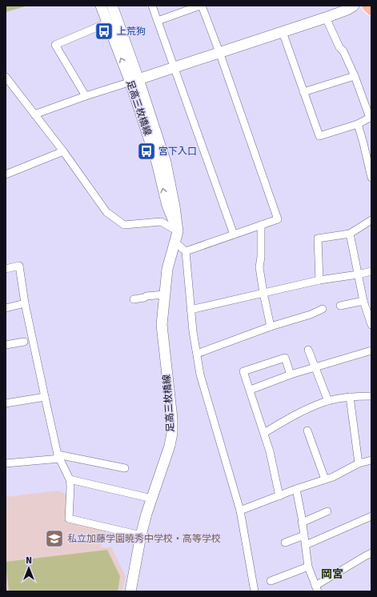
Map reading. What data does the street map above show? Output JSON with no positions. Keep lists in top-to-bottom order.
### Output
{
  "streets": {
    "main road": ["足高三枚橋線"]
  },
  "districts": ["岡宮"],
  "places": {
    "bus stop": ["上荒狗", "宮下入口"],
    "school or university": ["私立加藤学園暁秀中学校・高等学校"]
  },
  "north": "top"
}
